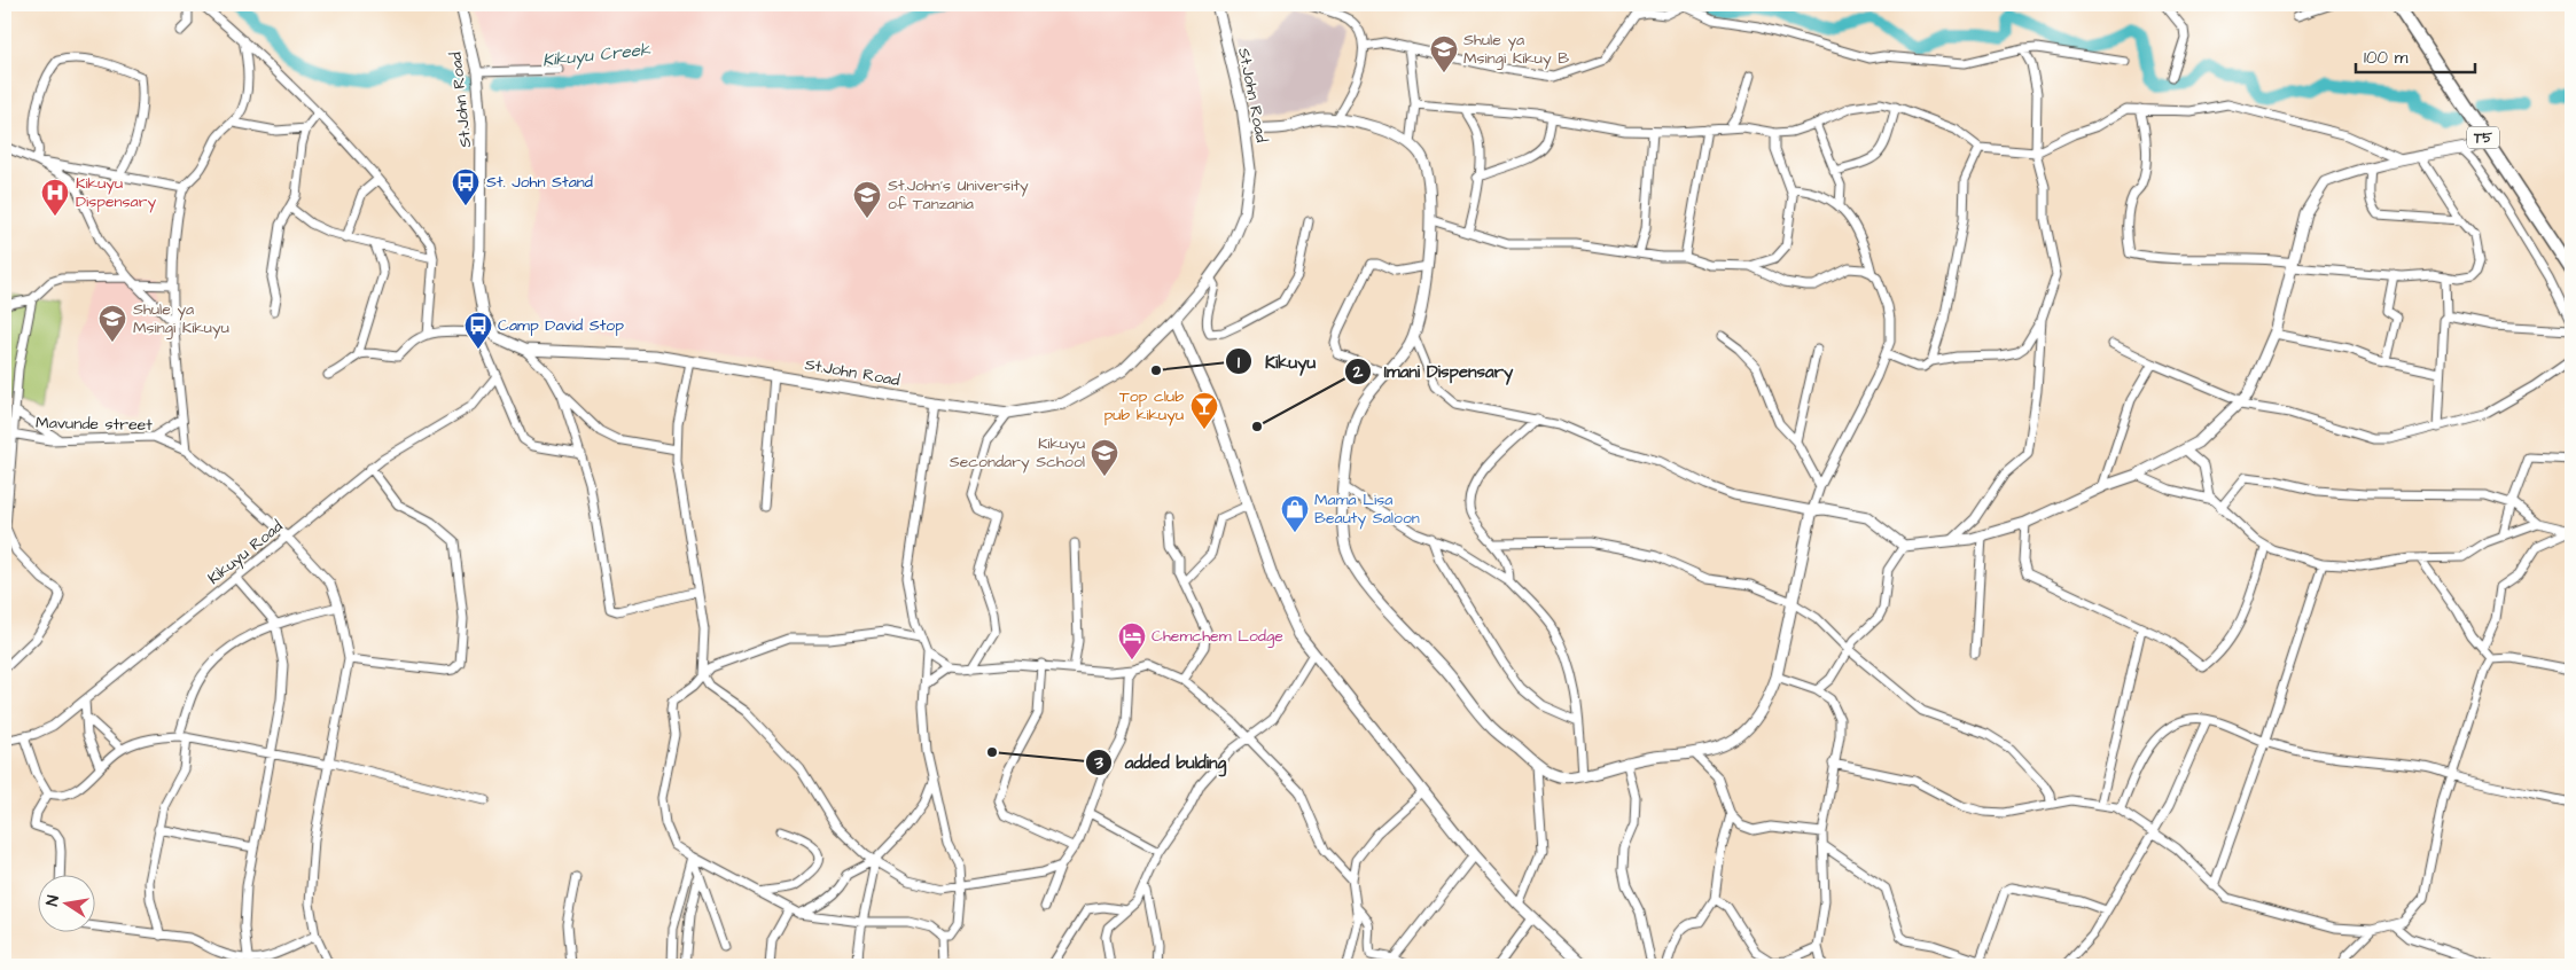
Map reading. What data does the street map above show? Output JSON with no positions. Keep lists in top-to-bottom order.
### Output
{
  "streets": {
    "highway": ["T5"],
    "street": ["St.John Road", "Mavunde street", "Kikuyu Road"]
  },
  "crossings": [
    ["Mavunde street", "Kikuyu Road"]
  ],
  "water": ["Kikuyu Creek"],
  "places": {
    "school or university": [
      "Shule ya Msingi Kikuy B",
      "St.John's University of Tanzania",
      "Shule ya Msingi Kikuyu",
      "Kikuyu Secondary School"
    ],
    "bus stop": ["St. John Stand", "Camp David Stop"],
    "hospital": ["Kikuyu Dispensary"],
    "other": ["Kikuyu", "Imani Dispensary", "added bulding"],
    "bar": ["Top club pub kikuyu"],
    "shop": ["Mama Lisa Beauty Saloon"],
    "hotel": ["Chemchem Lodge"]
  },
  "scale_bar": "100 m",
  "north": "left"
}
